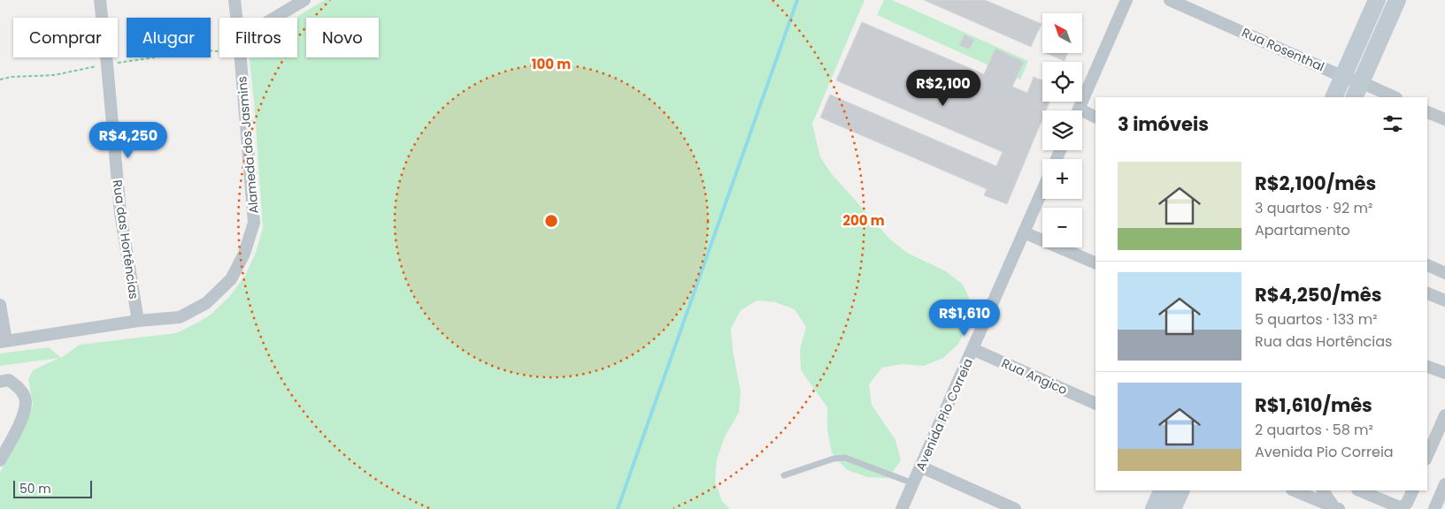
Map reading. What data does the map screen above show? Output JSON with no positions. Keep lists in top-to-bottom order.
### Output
{
  "streets": {
    "street": [
      "Rua Rosenthal",
      "Alameda dos Jasmins",
      "Rua das Hortências",
      "Rua Angico",
      "Avenida Pio Correia"
    ]
  },
  "crossings": [
    ["Alameda dos Jasmins", "Rua das Hortências"],
    ["Rua Angico", "Avenida Pio Correia"]
  ],
  "scale_bar": "50 m",
  "north": "top left",
  "page": {
    "map_buttons": ["+", "−"],
    "chip": [
      "Comprar",
      "Alugar",
      "Filtros",
      "Novo"
    ],
    "price": ["R$2,100", "R$4,250", "R$1,610"],
    "heading": "3 imóveis",
    "list": [
      {
        "name": "R$2,100/mês",
        "note": "3 quartos · 92 m² · Apartamento"
      },
      {
        "name": "R$4,250/mês",
        "note": "5 quartos · 133 m² · Rua das Hortências"
      },
      {
        "name": "R$1,610/mês",
        "note": "2 quartos · 58 m² · Avenida Pio Correia"
      }
    ],
    "scale": "50 m"
  },
  "rings": ["100 m", "200 m"]
}
